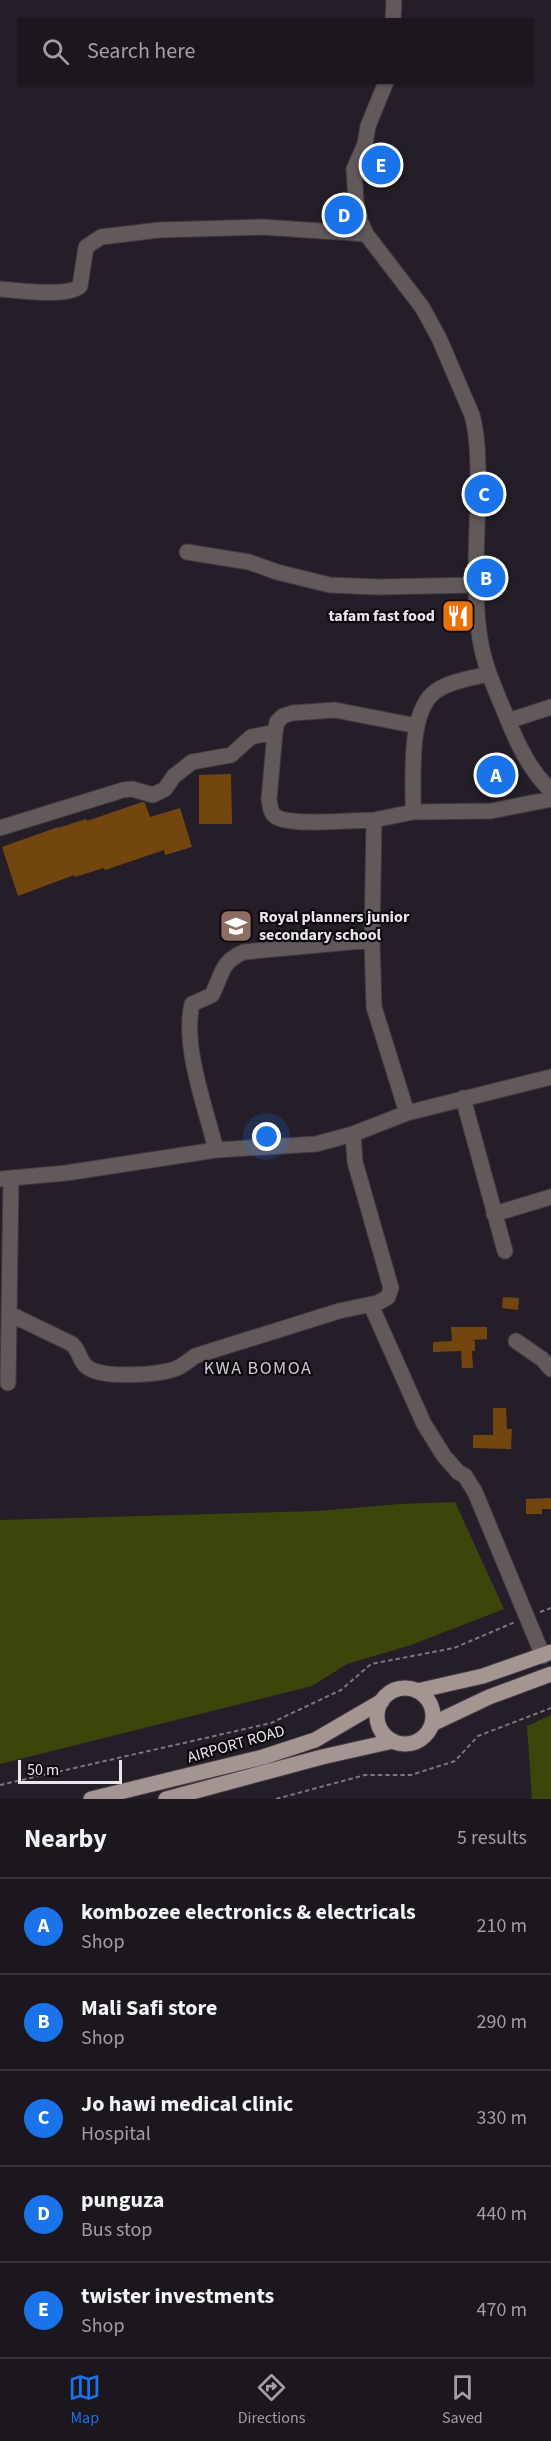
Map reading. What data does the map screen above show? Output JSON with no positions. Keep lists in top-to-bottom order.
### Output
{
  "streets": {
    "main road": ["AIRPORT ROAD"]
  },
  "districts": ["KWA BOMOA"],
  "places": {
    "restaurant": ["tafam fast food"],
    "school or university": ["Royal planners junior secondary school"]
  },
  "scale_bar": "50 m",
  "page": {
    "search": "Search here",
    "pins": [
      "E",
      "D",
      "C",
      "B",
      "A"
    ],
    "scale": "50 m",
    "heading": ["Nearby", "5 results"],
    "list": [
      {
        "mark": "A",
        "name": "kombozee electronics & electricals",
        "note": "Shop",
        "value": "210 m"
      },
      {
        "mark": "B",
        "name": "Mali Safi store",
        "note": "Shop",
        "value": "290 m"
      },
      {
        "mark": "C",
        "name": "Jo hawi medical clinic",
        "note": "Hospital",
        "value": "330 m"
      },
      {
        "mark": "D",
        "name": "punguza",
        "note": "Bus stop",
        "value": "440 m"
      },
      {
        "mark": "E",
        "name": "twister investments",
        "note": "Shop",
        "value": "470 m"
      }
    ],
    "nav": ["Map", "Directions", "Saved"]
  }
}
